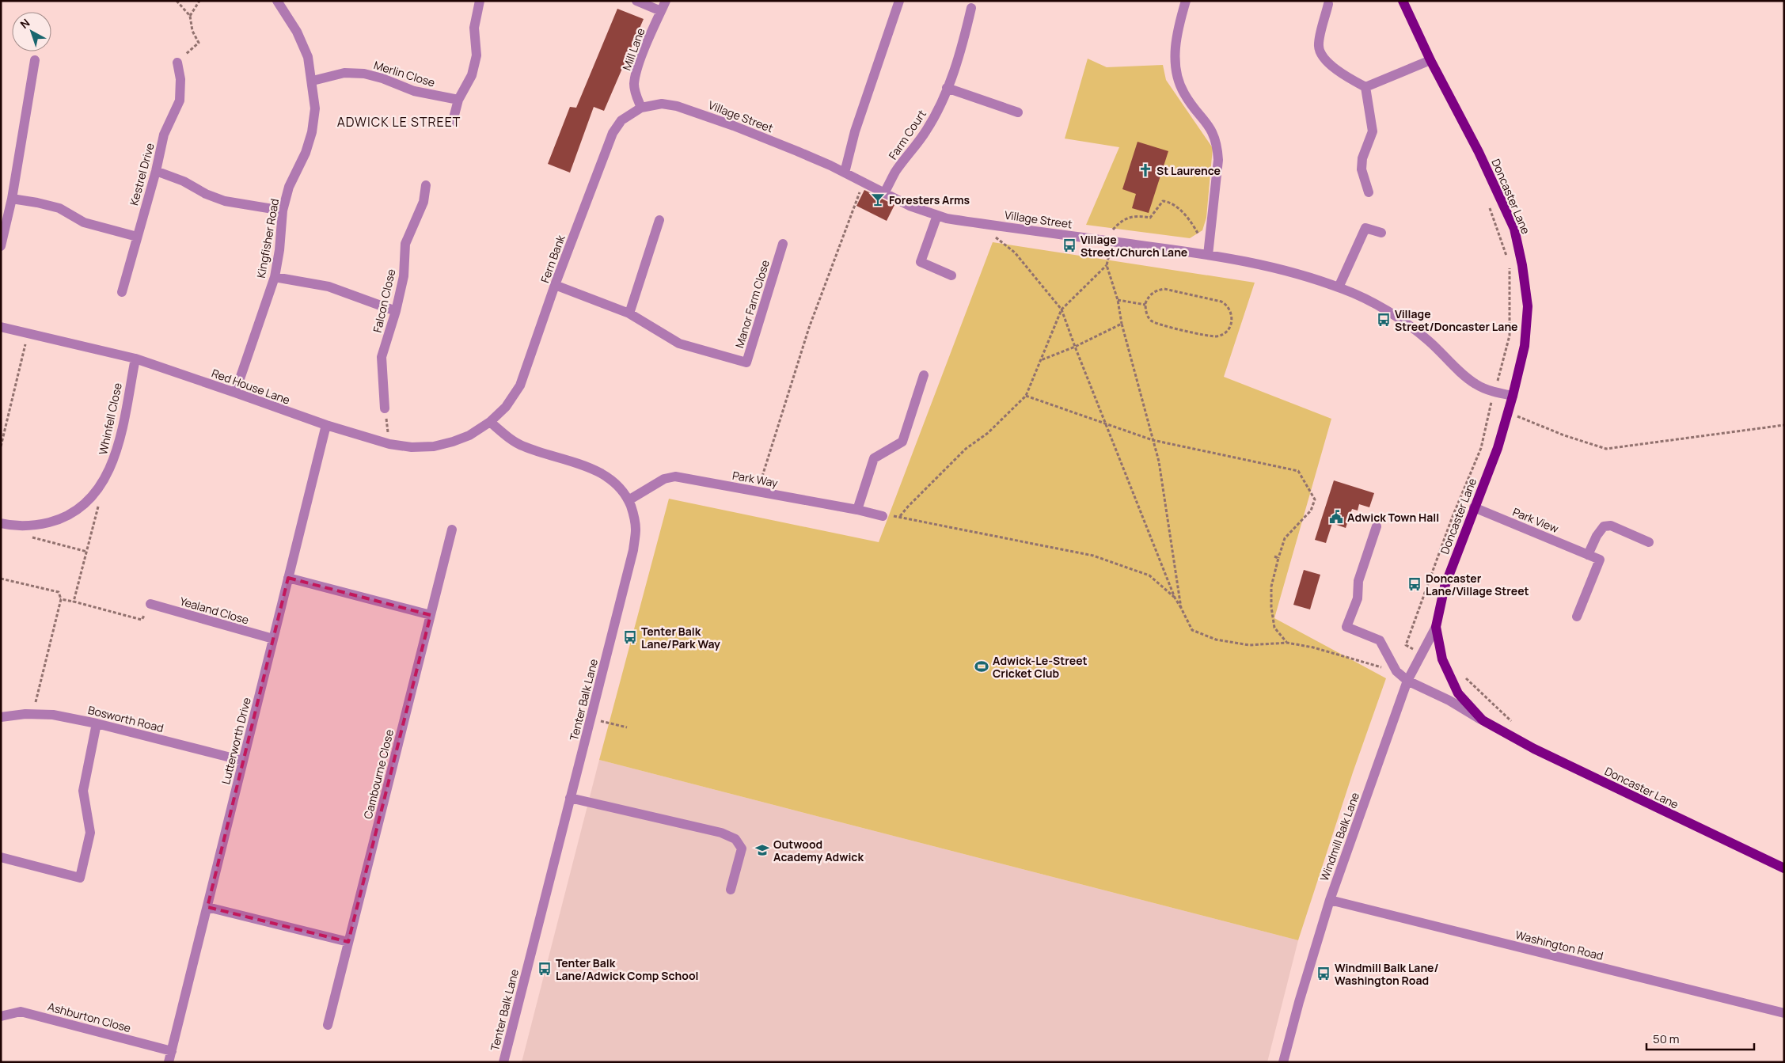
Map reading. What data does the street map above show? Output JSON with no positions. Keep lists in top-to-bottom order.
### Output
{
  "streets": {
    "main road": ["Doncaster Lane"],
    "street": [
      "Mill Lane",
      "Merlin Close",
      "Village Street",
      "Farm Court",
      "Kestrel Drive",
      "Kingfisher Road",
      "Fern Bank",
      "Falcon Close",
      "Manor Farm Close",
      "Red House Lane",
      "Whinfell Close",
      "Park Way",
      "Park View",
      "Yealand Close",
      "Tenter Balk Lane",
      "Bosworth Road",
      "Lutterworth Drive",
      "Cambourne Close",
      "Windmill Balk Lane",
      "Washington Road",
      "Ashburton Close"
    ]
  },
  "crossings": [
    ["Mill Lane", "Village Street"],
    ["Mill Lane", "Fern Bank"],
    ["Merlin Close", "Kingfisher Road"],
    ["Village Street", "Farm Court"],
    ["Village Street", "Doncaster Lane"],
    ["Village Street", "Fern Bank"],
    ["Doncaster Lane", "Park View"],
    ["Doncaster Lane", "Windmill Balk Lane"],
    ["Kingfisher Road", "Red House Lane"],
    ["Fern Bank", "Manor Farm Close"],
    ["Fern Bank", "Red House Lane"],
    ["Fern Bank", "Tenter Balk Lane"],
    ["Red House Lane", "Whinfell Close"],
    ["Red House Lane", "Tenter Balk Lane"],
    ["Red House Lane", "Lutterworth Drive"],
    ["Park Way", "Tenter Balk Lane"],
    ["Yealand Close", "Lutterworth Drive"],
    ["Bosworth Road", "Lutterworth Drive"],
    ["Lutterworth Drive", "Ashburton Close"],
    ["Windmill Balk Lane", "Washington Road"]
  ],
  "districts": ["ADWICK LE STREET"],
  "places": {
    "church": ["St Laurence"],
    "bar": ["Foresters Arms"],
    "bus stop": [
      "Village Street/Church Lane",
      "Village Street/Doncaster Lane",
      "Doncaster Lane/Village Street",
      "Tenter Balk Lane/Park Way",
      "Tenter Balk Lane/Adwick Comp School",
      "Windmill Balk Lane/ Washington Road"
    ],
    "public building": ["Adwick Town Hall"],
    "sports": ["Adwick-Le-Street Cricket Club"],
    "school or university": ["Outwood Academy Adwick"]
  },
  "scale_bar": "50 m",
  "north": "top left"
}
